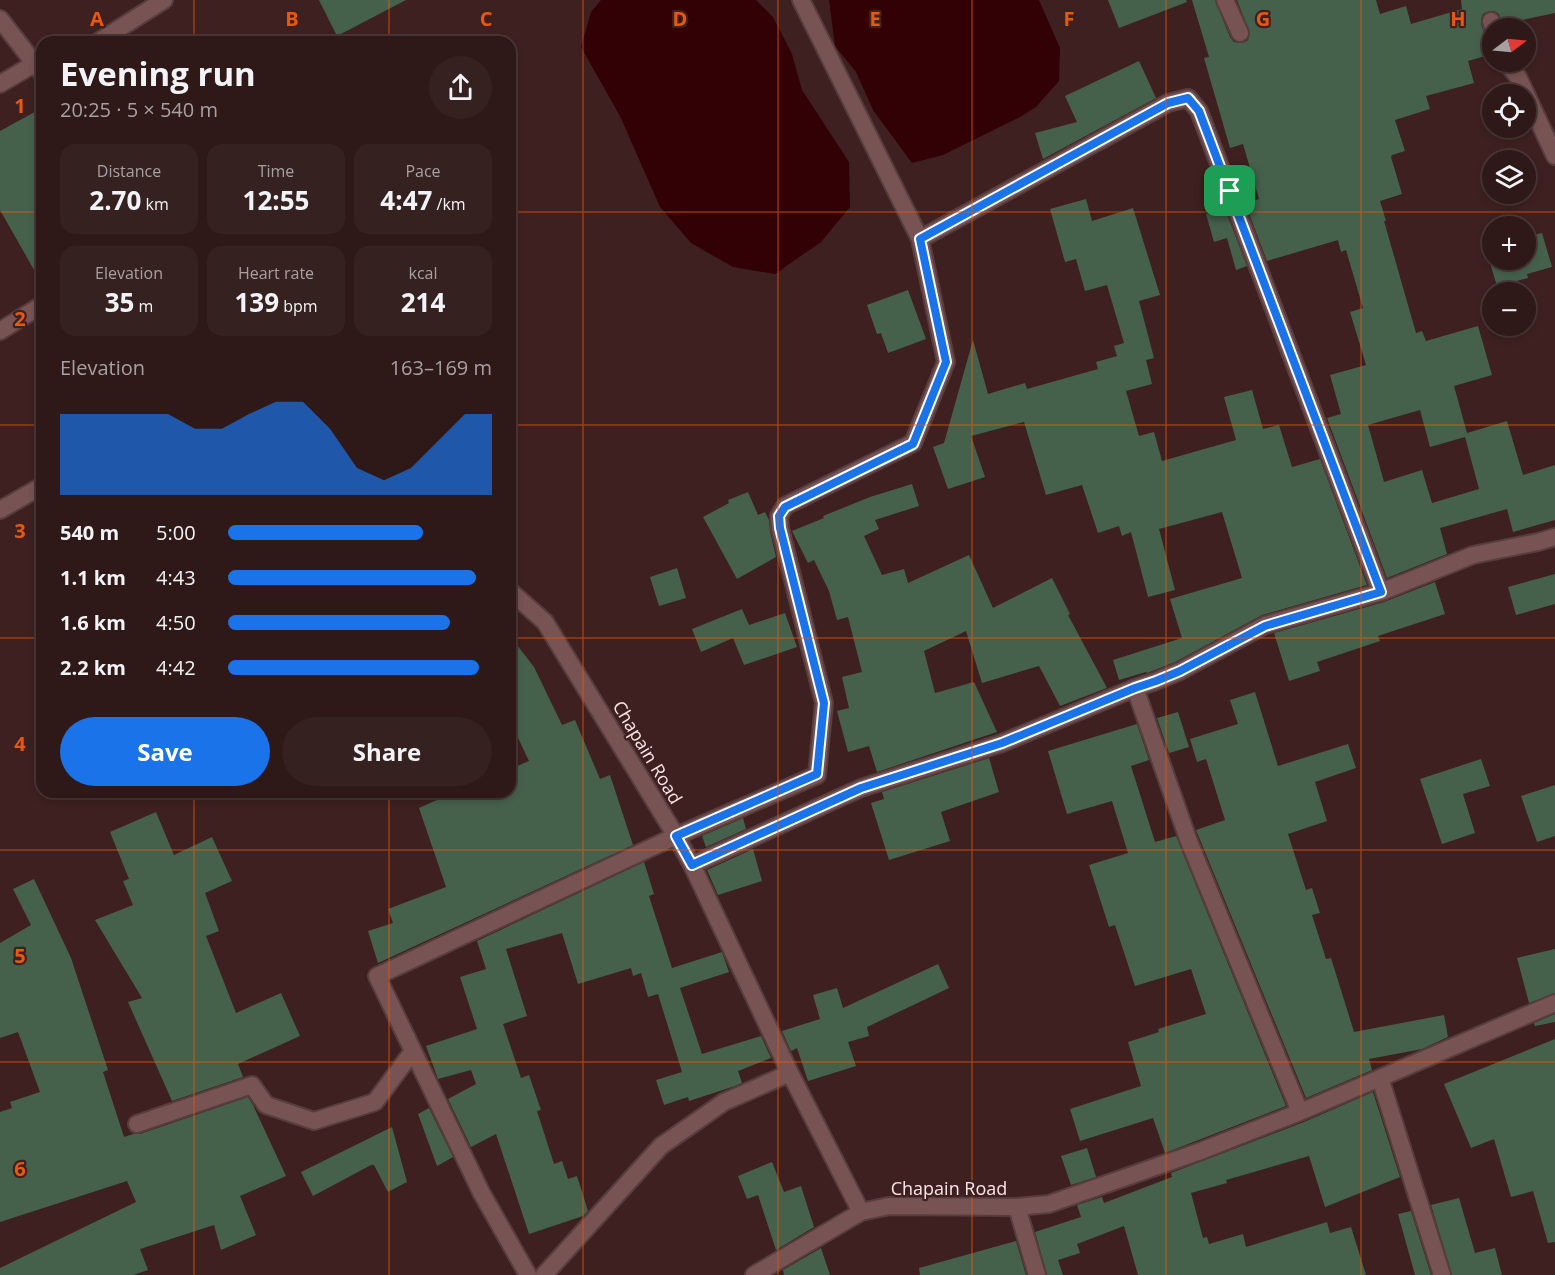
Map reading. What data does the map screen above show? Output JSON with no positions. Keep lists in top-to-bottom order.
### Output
{
  "streets": {
    "street": ["Chapain Road"]
  },
  "north": "right",
  "page": {
    "map_buttons": ["+", "−"],
    "heading": ["Evening run", "20:25 · 5 × 540 m"],
    "stats": [
      ["Distance", "2.70 km"],
      ["Time", "12:55"],
      ["Pace", "4:47 /km"],
      ["Elevation", "35 m"],
      ["Heart rate", "139 bpm"],
      ["kcal", "214"]
    ],
    "chart": ["Elevation", "163–169 m"],
    "list": [
      {
        "name": "540 m",
        "note": "5:00"
      },
      {
        "name": "1.1 km",
        "note": "4:43"
      },
      {
        "name": "1.6 km",
        "note": "4:50"
      },
      {
        "name": "2.2 km",
        "note": "4:42"
      }
    ],
    "buttons": ["Save", "Share"]
  },
  "grid": {
    "columns": [
      "A",
      "B",
      "C",
      "D",
      "E",
      "F",
      "G",
      "H"
    ],
    "rows": [
      "1",
      "2",
      "3",
      "4",
      "5",
      "6"
    ]
  }
}
